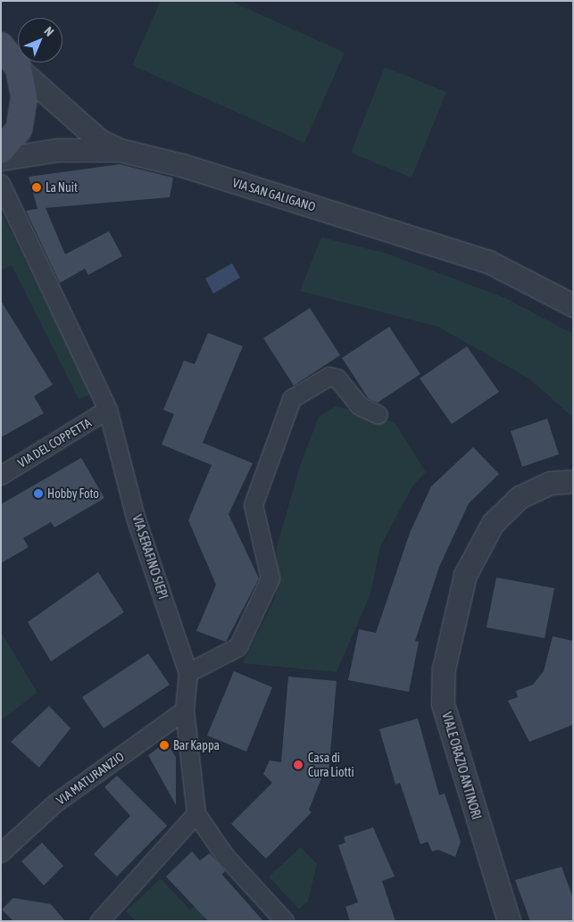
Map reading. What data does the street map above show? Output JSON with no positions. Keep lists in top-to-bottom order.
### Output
{
  "streets": {
    "main road": ["VIA SAN GALIGANO"],
    "street": [
      "VIA DEL COPPETTA",
      "VIA SERAFINO SIEPI",
      "VIALE ORAZIO ANTINORI",
      "VIA MATURANZIO"
    ]
  },
  "crossings": [
    ["VIA DEL COPPETTA", "VIA SERAFINO SIEPI"],
    ["VIA SERAFINO SIEPI", "VIA MATURANZIO"]
  ],
  "places": [
    "La Nuit",
    "Hobby Foto",
    "Bar Kappa",
    "Casa di Cura Liotti"
  ],
  "north": "top right"
}
